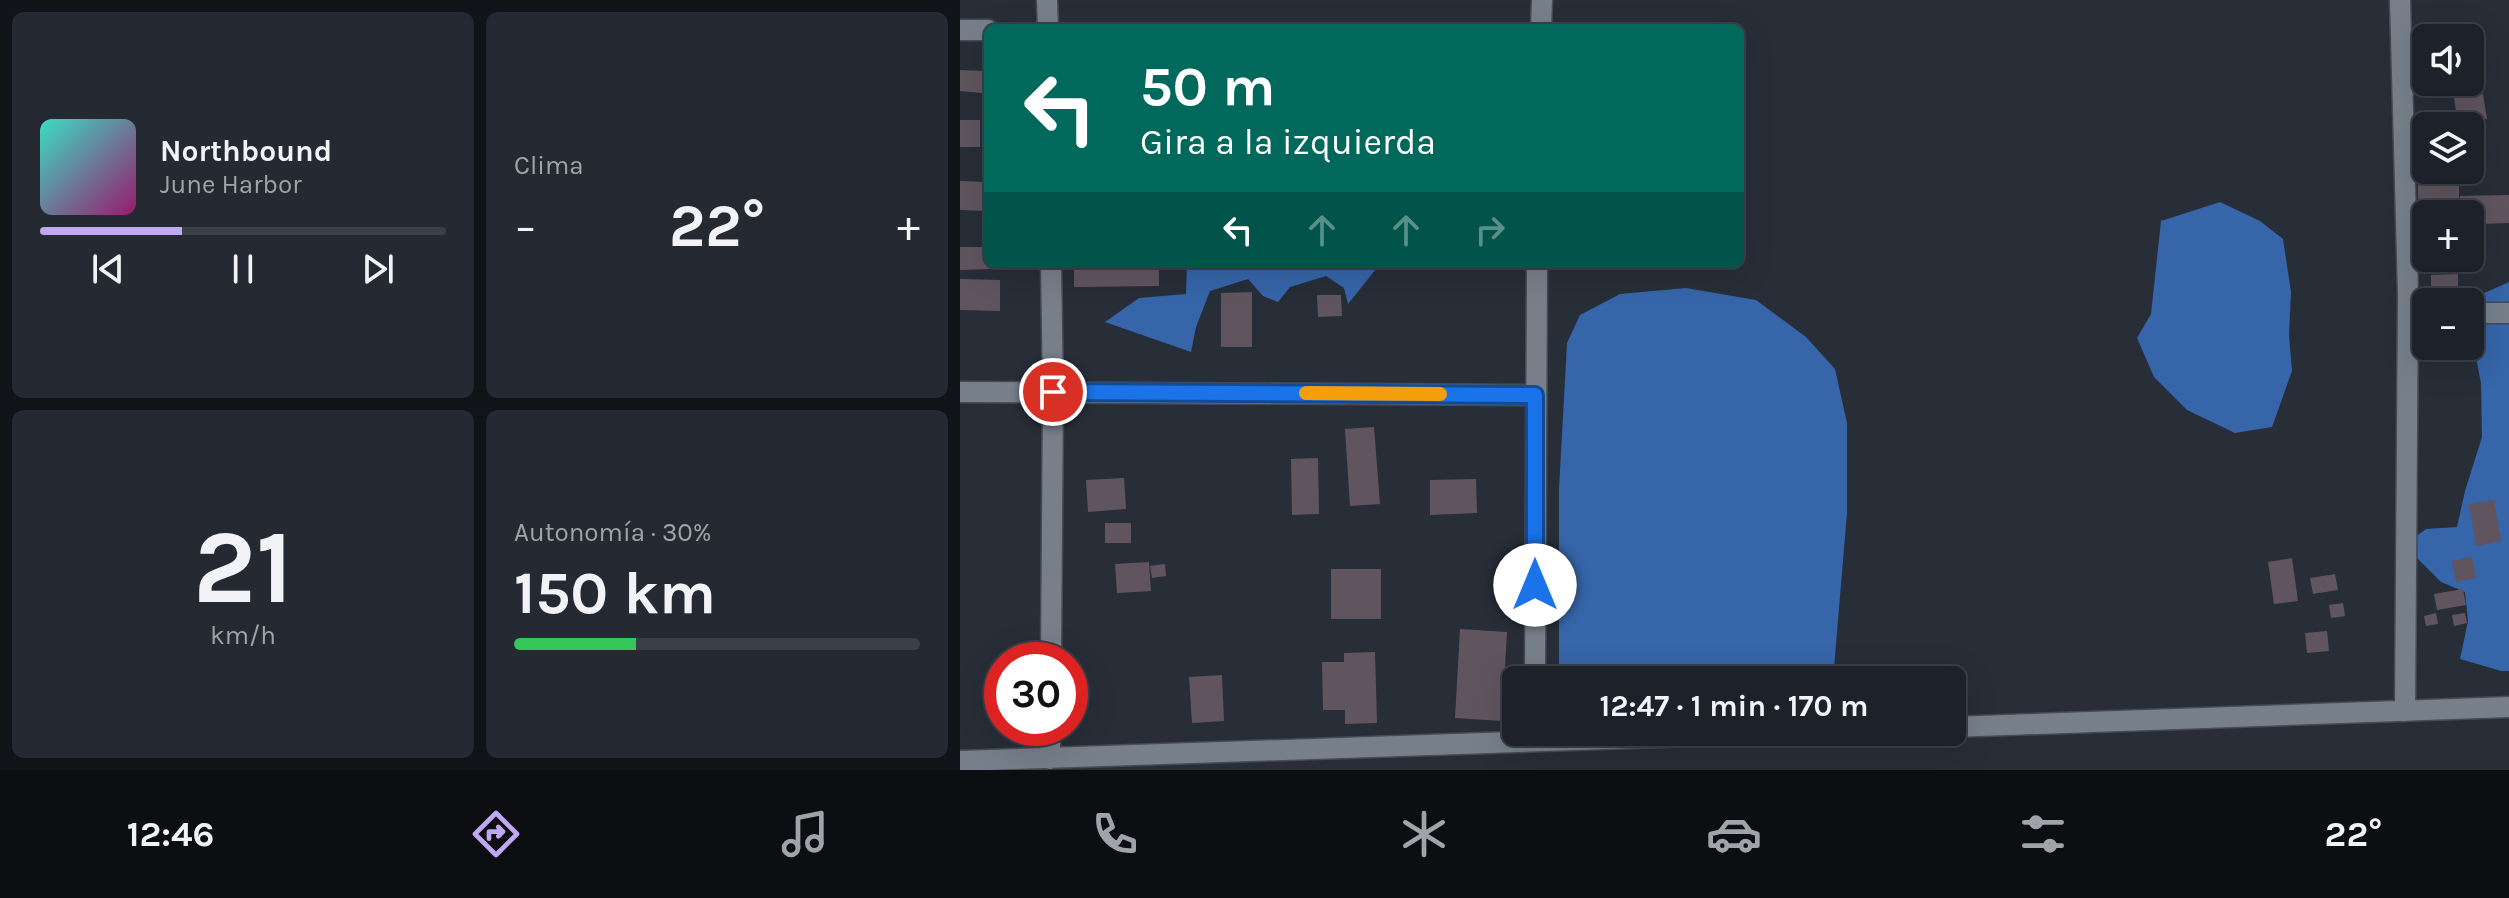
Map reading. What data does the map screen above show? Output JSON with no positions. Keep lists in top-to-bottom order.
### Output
{
  "page": {
    "tile": [
      "Clima",
      ["21", "km/h"],
      ["Autonomía · 30%", "150 km"]
    ],
    "map_buttons": ["+", "−"],
    "turn": ["50 m", "Gira a la izquierda"],
    "song": ["Northbound", "June Harbor"],
    "heat": ["−", "22°", "+"],
    "limit": "30",
    "trip": "12:47 · 1 min · 170 m",
    "tabs": ["12:46", "22°"]
  }
}
